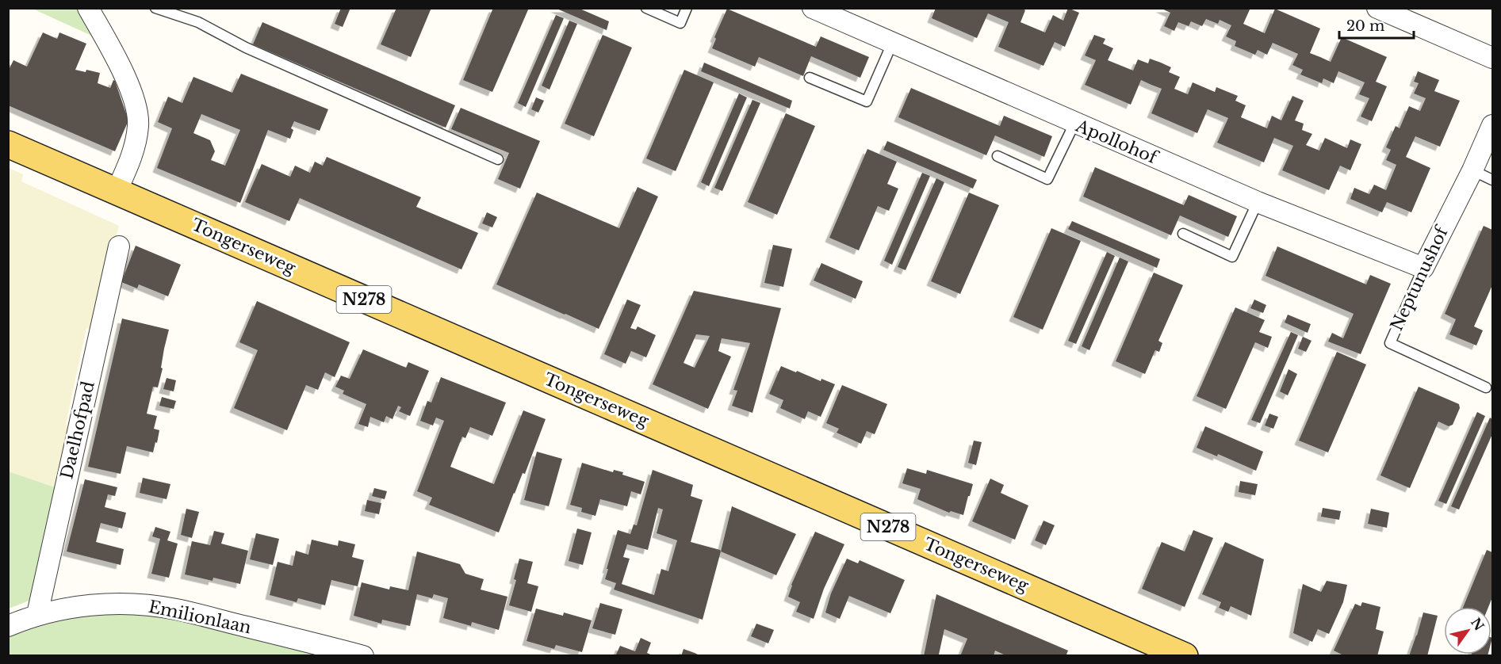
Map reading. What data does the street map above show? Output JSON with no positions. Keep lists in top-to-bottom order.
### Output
{
  "streets": {
    "main road": ["Tongerseweg", "N278"],
    "street": [
      "Apollohof",
      "Neptunushof",
      "Daelhofpad",
      "Emilionlaan"
    ]
  },
  "crossings": [
    ["Apollohof", "Neptunushof"],
    ["Daelhofpad", "Emilionlaan"]
  ],
  "scale_bar": "20 m",
  "north": "top right"
}
